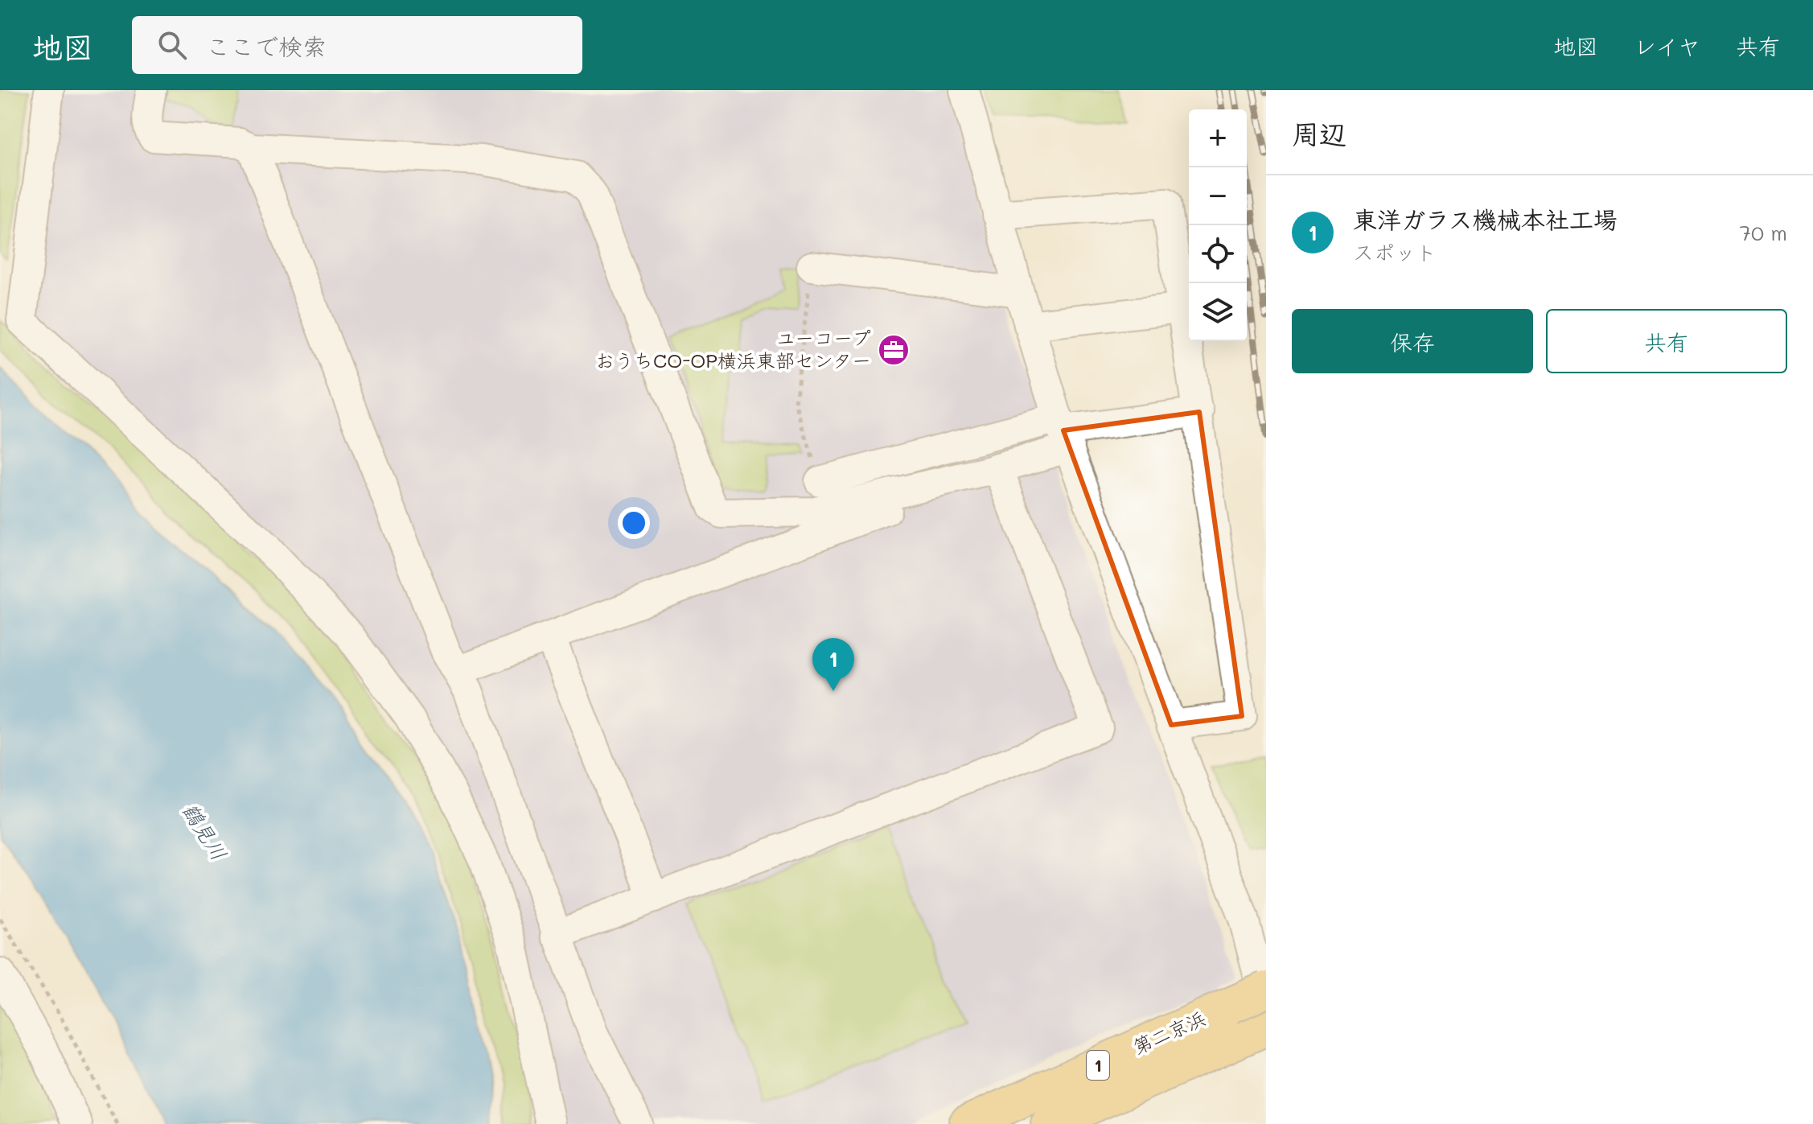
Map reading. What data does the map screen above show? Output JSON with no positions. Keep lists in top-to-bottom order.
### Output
{
  "streets": {
    "highway": ["第二京浜", "1"]
  },
  "water": ["鶴見川"],
  "places": {
    "office": ["ユーコープ おうちCO-OP横浜東部センター"]
  },
  "page": {
    "header": "地図",
    "search": "ここで検索",
    "nav": ["地図", "レイヤ", "共有"],
    "heading": "周辺",
    "map_buttons": ["+", "−"],
    "list": [
      {
        "mark": "1",
        "name": "東洋ガラス機械本社工場",
        "note": "スポット",
        "value": "70 m"
      }
    ],
    "buttons": ["保存", "共有"],
    "pins": "1"
  }
}
